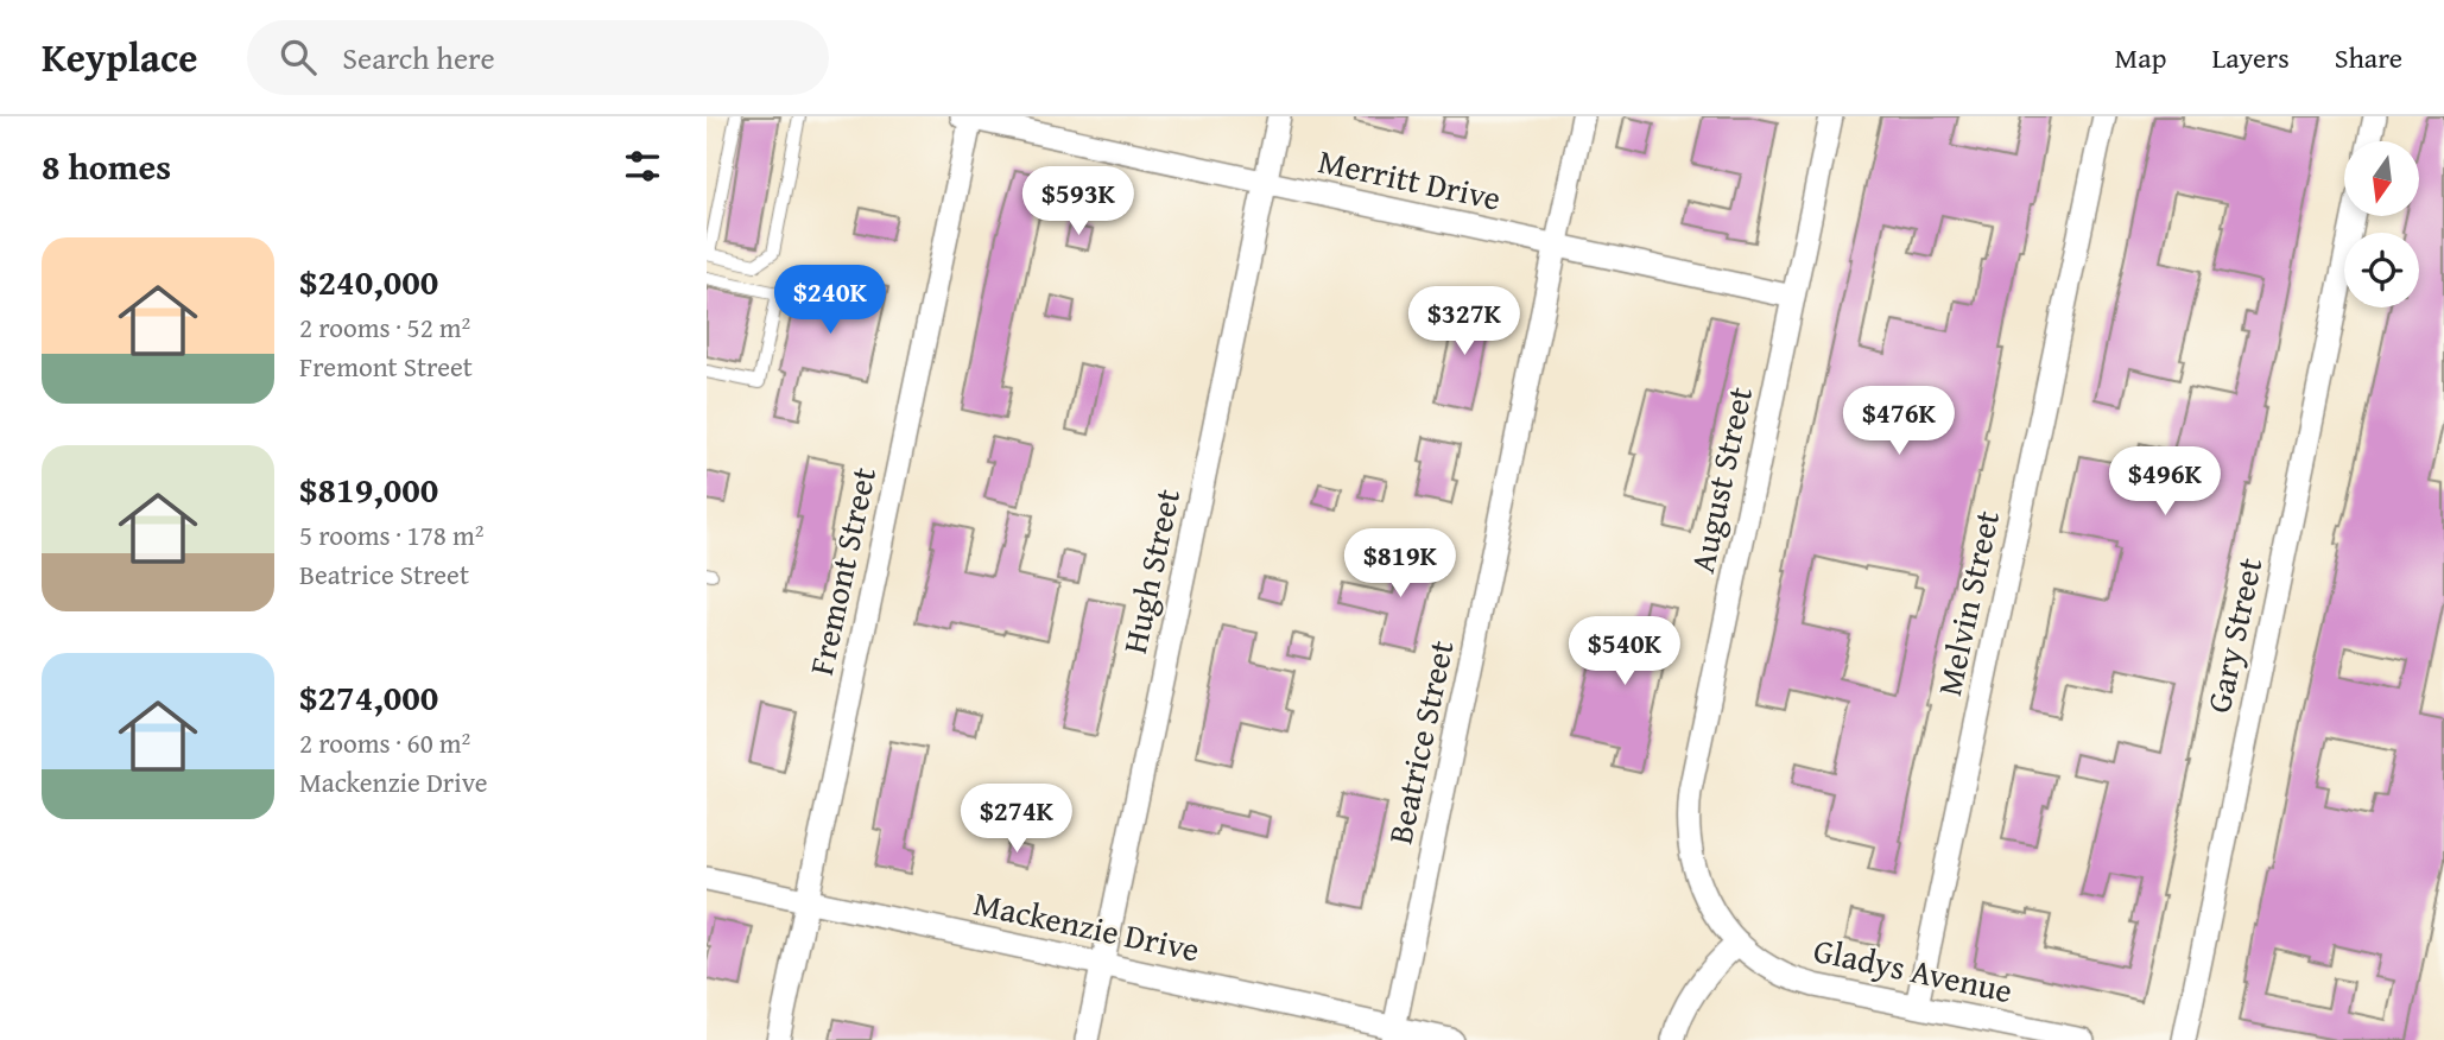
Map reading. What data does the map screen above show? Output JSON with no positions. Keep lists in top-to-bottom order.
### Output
{
  "streets": {
    "street": [
      "Merritt Drive",
      "August Street",
      "Fremont Street",
      "Hugh Street",
      "Melvin Street",
      "Gary Street",
      "Beatrice Street",
      "Mackenzie Drive",
      "Gladys Avenue"
    ]
  },
  "crossings": [
    ["Merritt Drive", "August Street"],
    ["Merritt Drive", "Fremont Street"],
    ["Merritt Drive", "Hugh Street"],
    ["Merritt Drive", "Beatrice Street"],
    ["August Street", "Gladys Avenue"],
    ["Fremont Street", "Mackenzie Drive"],
    ["Hugh Street", "Mackenzie Drive"],
    ["Melvin Street", "Gladys Avenue"],
    ["Beatrice Street", "Mackenzie Drive"]
  ],
  "north": "bottom",
  "page": {
    "header": "Keyplace",
    "search": "Search here",
    "nav": ["Map", "Layers", "Share"],
    "heading": "8 homes",
    "price": [
      "$593K",
      "$240K",
      "$327K",
      "$476K",
      "$496K",
      "$819K",
      "$540K",
      "$274K"
    ],
    "list": [
      {
        "name": "$240,000",
        "note": "2 rooms · 52 m² · Fremont Street"
      },
      {
        "name": "$819,000",
        "note": "5 rooms · 178 m² · Beatrice Street"
      },
      {
        "name": "$274,000",
        "note": "2 rooms · 60 m² · Mackenzie Drive"
      }
    ]
  }
}
